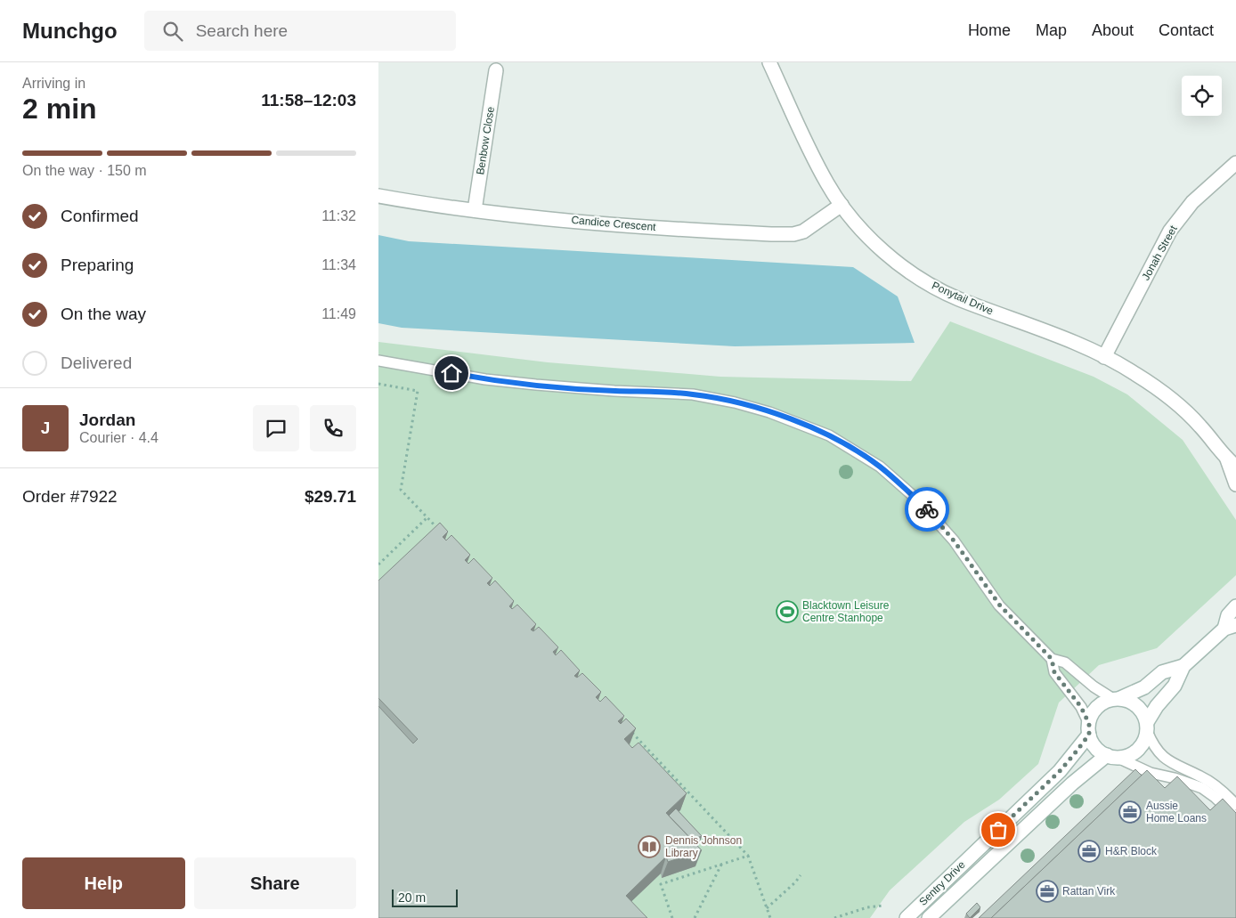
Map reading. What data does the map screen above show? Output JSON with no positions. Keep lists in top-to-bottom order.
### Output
{
  "streets": {
    "street": [
      "Benbow Close",
      "Candice Crescent",
      "Jonah Street",
      "Ponytail Drive",
      "Sentry Drive"
    ]
  },
  "crossings": [
    ["Benbow Close", "Candice Crescent"],
    ["Candice Crescent", "Ponytail Drive"],
    ["Jonah Street", "Ponytail Drive"]
  ],
  "places": {
    "sports": ["Blacktown Leisure Centre Stanhope"],
    "office": ["Aussie Home Loans", "H&R Block", "Rattan Virk"],
    "library": ["Dennis Johnson Library"]
  },
  "scale_bar": "20 m",
  "page": {
    "header": "Munchgo",
    "search": "Search here",
    "nav": [
      "Home",
      "Map",
      "About",
      "Contact"
    ],
    "heading": ["2 min", "Arriving in", "11:58–12:03"],
    "panel": [
      "Jordan",
      "Courier · 4.4",
      "Order #7922",
      "$29.71"
    ],
    "bar": "On the way · 150 m",
    "list": [
      ["Confirmed", "11:32"],
      ["Preparing", "11:34"],
      ["On the way", "11:49"],
      "Delivered"
    ],
    "round": "J",
    "buttons": ["Help", "Share"],
    "scale": "20 m"
  }
}
